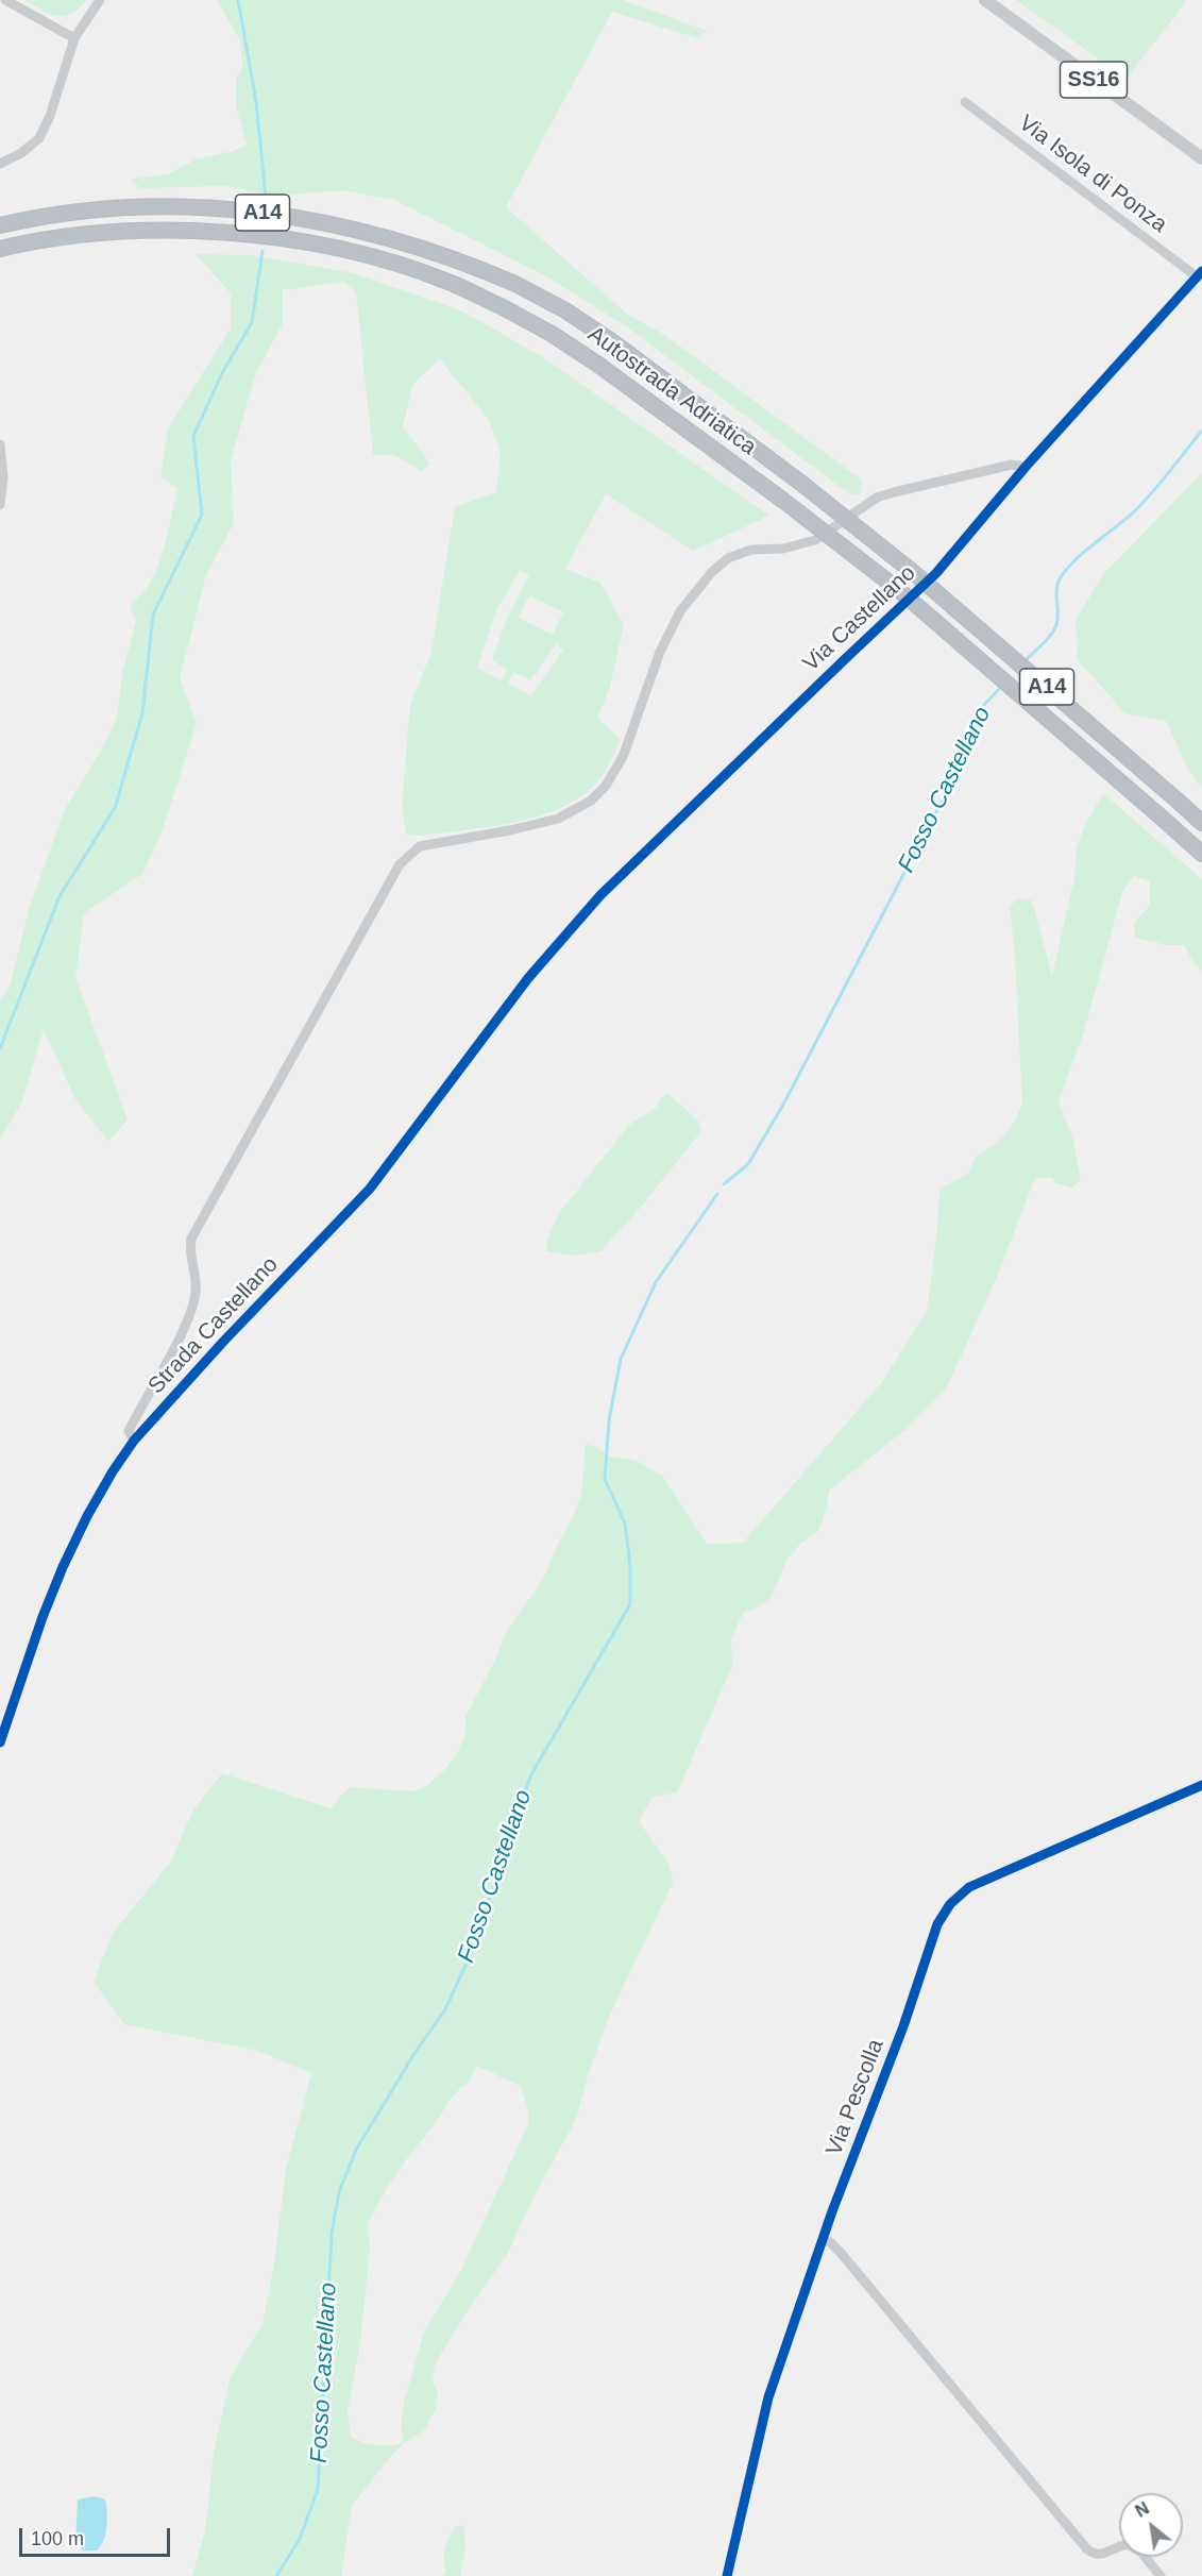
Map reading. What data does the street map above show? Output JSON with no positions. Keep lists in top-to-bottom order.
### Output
{
  "streets": {
    "highway": ["A14", "Autostrada Adriatica"],
    "main road": ["SS16"],
    "street": [
      "Via Isola di Ponza",
      "Via Castellano",
      "Strada Castellano",
      "Via Pescolla"
    ]
  },
  "crossings": [
    ["Via Isola di Ponza", "Via Castellano"],
    ["Via Castellano", "Strada Castellano"]
  ],
  "water": ["Fosso Castellano"],
  "scale_bar": "100 m",
  "north": "top left"
}
